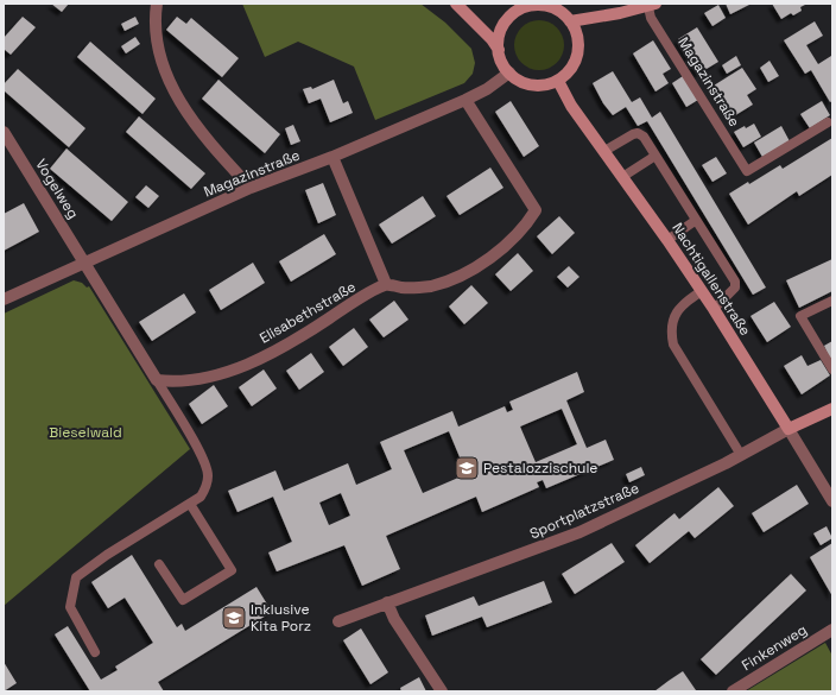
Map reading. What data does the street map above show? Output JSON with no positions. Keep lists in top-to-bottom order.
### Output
{
  "streets": {
    "main road": ["Magazinstraße", "Nachtigallenstraße", "Sportplatzstraße"],
    "street": ["Vogelweg", "Elisabethstraße", "Finkenweg"]
  },
  "crossings": [
    ["Magazinstraße", "Vogelweg"],
    ["Magazinstraße", "Nachtigallenstraße"],
    ["Nachtigallenstraße", "Sportplatzstraße"]
  ],
  "parks": ["Bieselwald"],
  "places": {
    "school or university": ["Pestalozzischule", "Inklusive Kita Porz"]
  }
}
